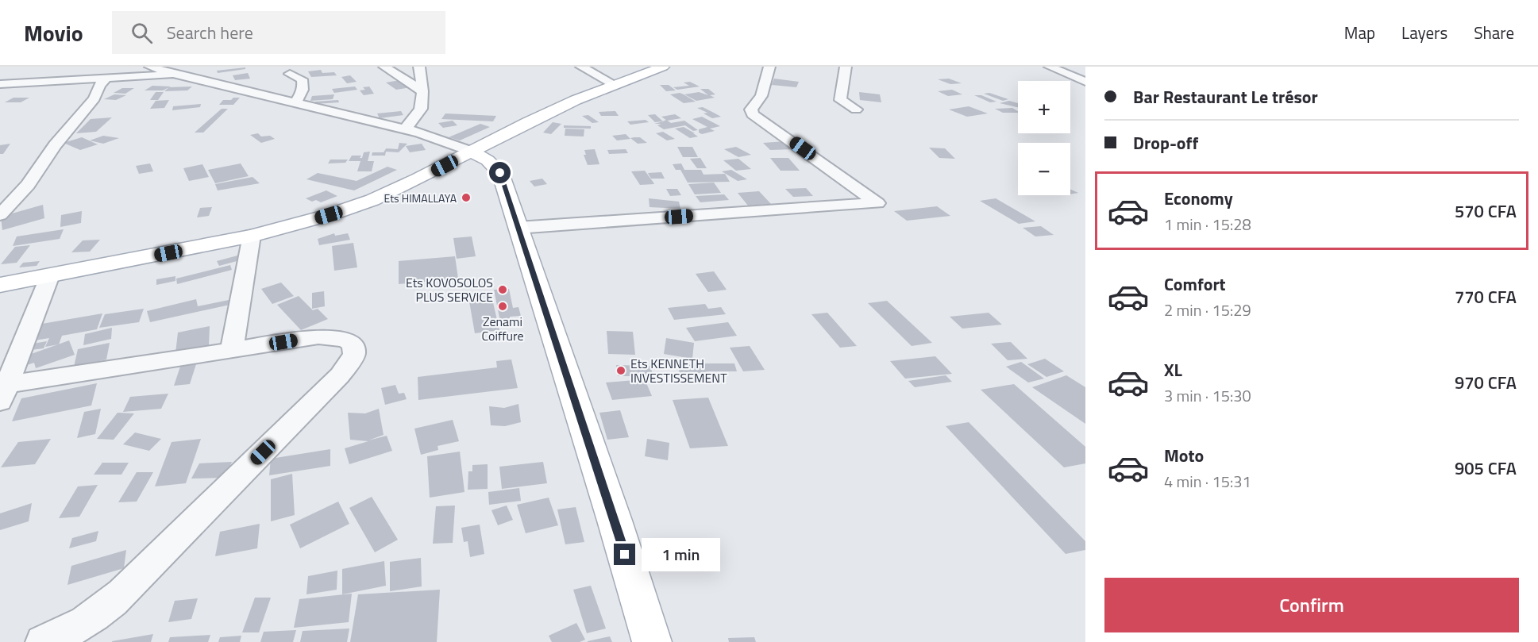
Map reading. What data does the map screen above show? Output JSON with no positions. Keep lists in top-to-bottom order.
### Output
{
  "places": [
    "Ets HIMALLAYA",
    "Ets KOVOSOLOS PLUS SERVICE",
    "Zenami Coiffure",
    "Ets KENNETH INVESTISSEMENT"
  ],
  "page": {
    "header": "Movio",
    "search": "Search here",
    "nav": ["Map", "Layers", "Share"],
    "banner": ["Bar Restaurant Le trésor", "Drop-off"],
    "map_buttons": ["+", "−"],
    "list": [
      {
        "name": "Economy",
        "note": "1 min · 15:28",
        "value": "570 CFA"
      },
      {
        "name": "Comfort",
        "note": "2 min · 15:29",
        "value": "770 CFA"
      },
      {
        "name": "XL",
        "note": "3 min · 15:30",
        "value": "970 CFA"
      },
      {
        "name": "Moto",
        "note": "4 min · 15:31",
        "value": "905 CFA"
      }
    ],
    "bubble": "1 min",
    "buttons": "Confirm"
  }
}
